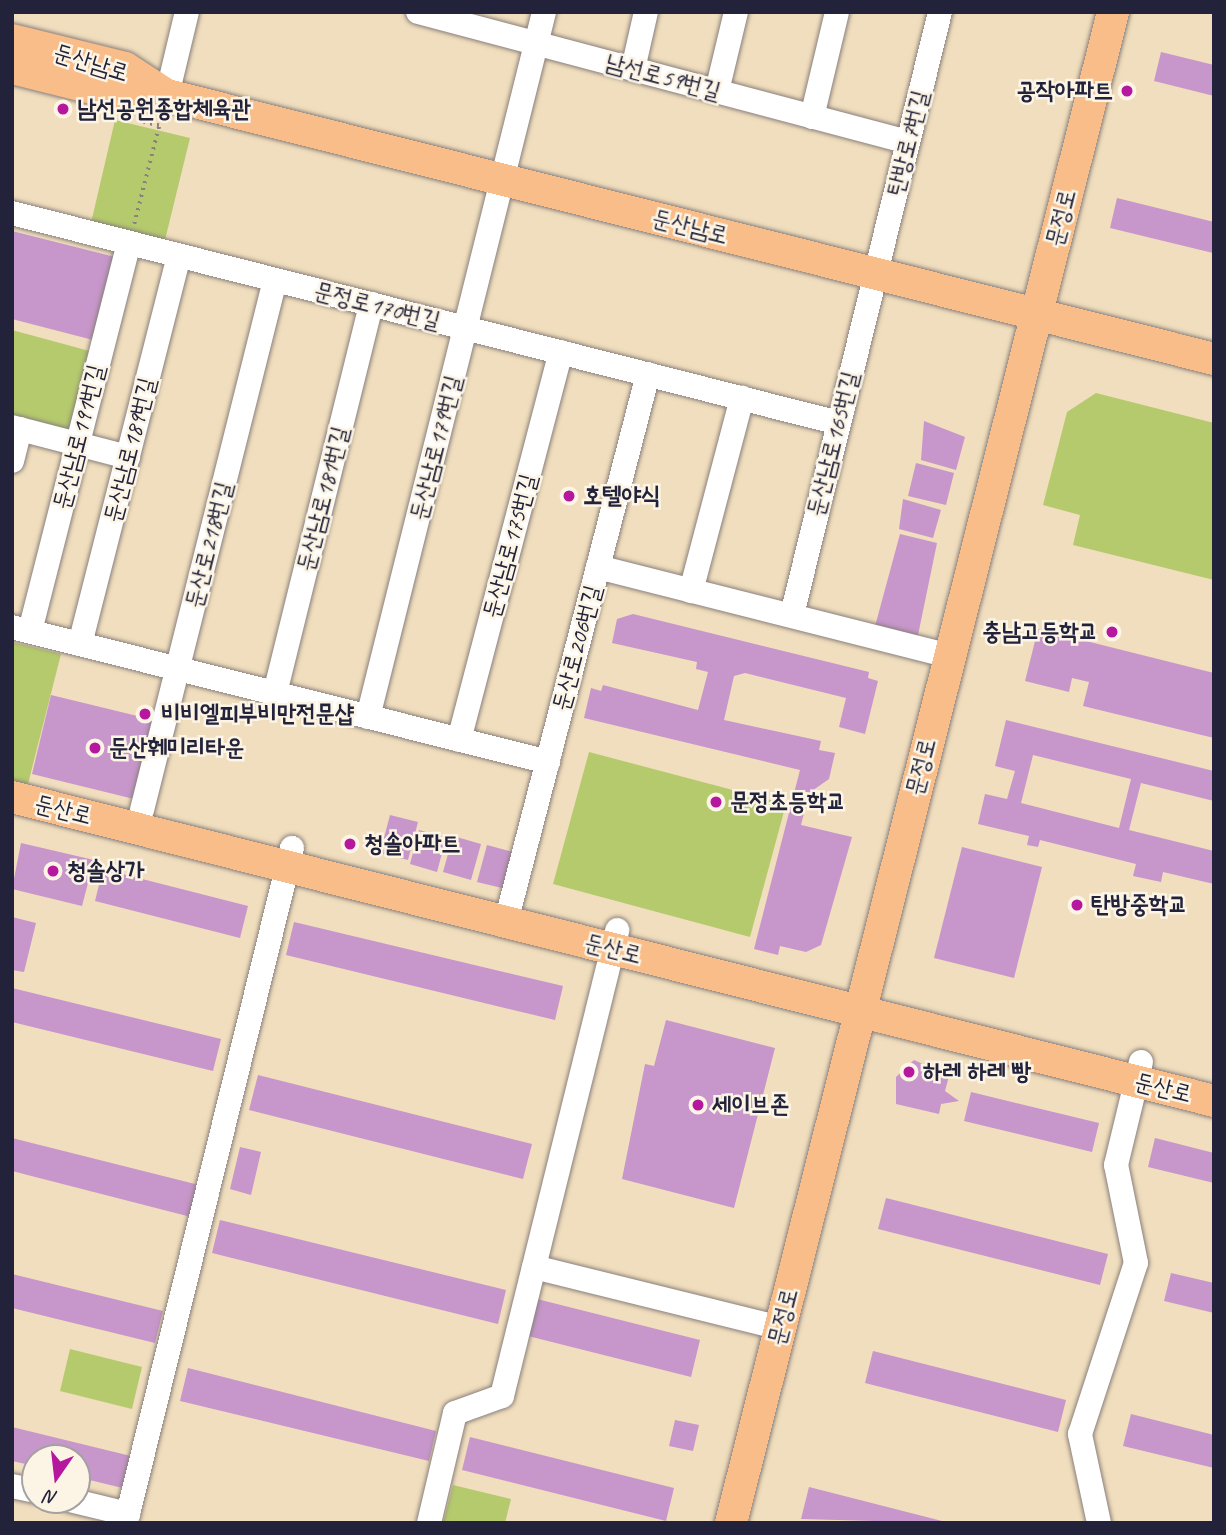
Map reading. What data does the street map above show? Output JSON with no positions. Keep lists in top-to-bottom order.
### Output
{
  "streets": {
    "main road": ["둔산남로", "문정로", "둔산로"],
    "street": [
      "남선로59번길",
      "탄방로7번길",
      "문정로170번길",
      "둔산남로191번길",
      "둔산남로165번길",
      "둔산남로179번길",
      "둔산남로189번길",
      "둔산남로181번길",
      "둔산로218번길",
      "둔산남로175번길",
      "둔산로206번길"
    ]
  },
  "crossings": [
    ["둔산남로", "탄방로7번길"],
    ["둔산남로", "문정로"],
    ["둔산남로", "둔산남로165번길"],
    ["둔산남로", "둔산남로179번길"],
    ["남선로59번길", "탄방로7번길"],
    ["남선로59번길", "둔산남로179번길"],
    ["탄방로7번길", "둔산남로165번길"],
    ["문정로", "둔산로"],
    ["문정로170번길", "둔산남로191번길"],
    ["문정로170번길", "둔산남로165번길"],
    ["문정로170번길", "둔산남로179번길"],
    ["문정로170번길", "둔산남로189번길"],
    ["문정로170번길", "둔산남로181번길"],
    ["문정로170번길", "둔산로218번길"],
    ["문정로170번길", "둔산남로175번길"],
    ["문정로170번길", "둔산로206번길"],
    ["둔산로218번길", "둔산로"],
    ["둔산로206번길", "둔산로"]
  ],
  "places": [
    "공작아파트",
    "남선공원종합체육관",
    "호텔야식",
    "충남고등학교",
    "비비엘피부비만전문샵",
    "둔산훼미리타운",
    "문정초등학교",
    "청솔아파트",
    "청솔상가",
    "탄방중학교",
    "하레 하레 빵",
    "세이브존"
  ],
  "north": "bottom"
}
